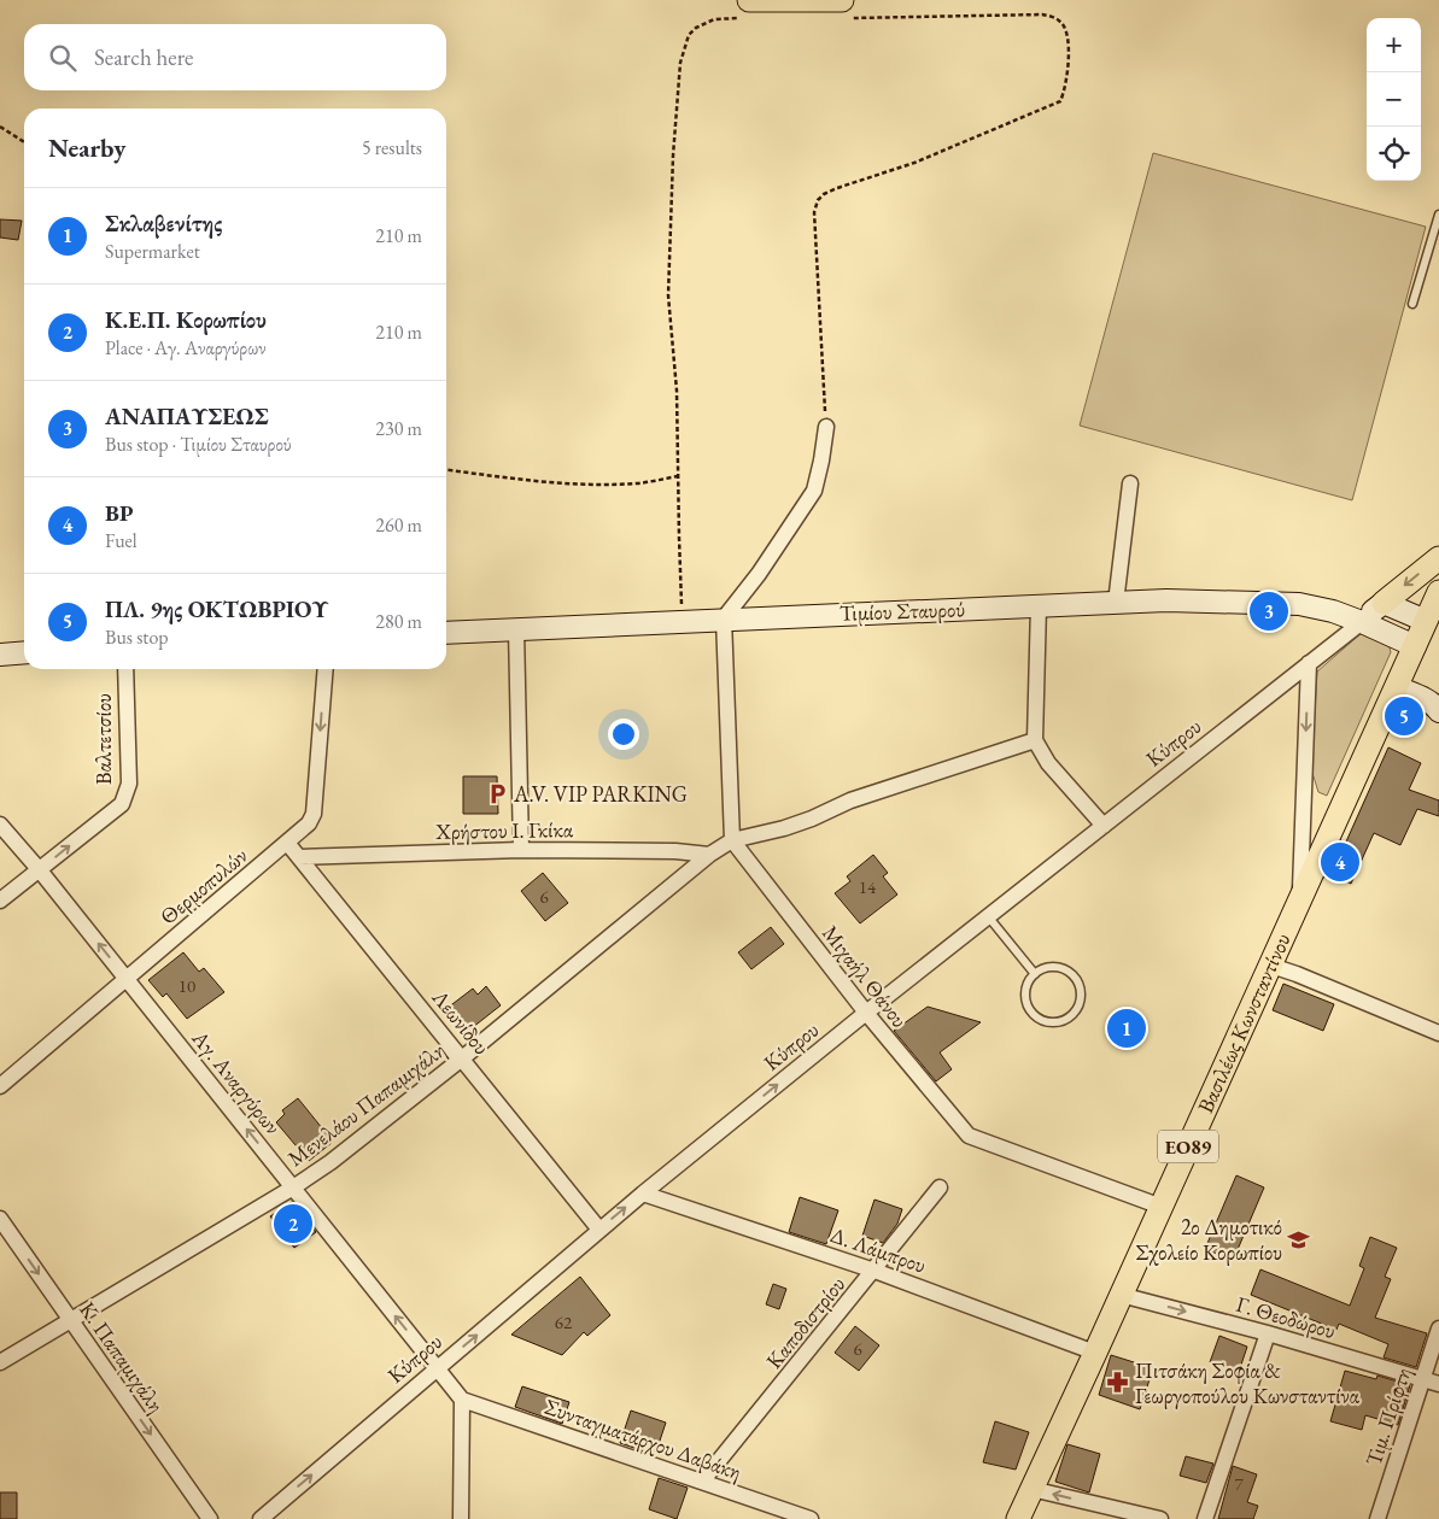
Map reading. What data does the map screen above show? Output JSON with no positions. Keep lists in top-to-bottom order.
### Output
{
  "streets": {
    "main road": ["Βασιλέως Κωνσταντίνου", "ΕΟ89"],
    "street": [
      "Τιμίου Σταυρού",
      "Βαλτετσίου",
      "Κύπρου",
      "Χρήστου Ι. Γκίκα",
      "Θερμοπυλών",
      "Μιχαήλ Θάνου",
      "Λεωνίδου",
      "Αγ. Αναργύρων",
      "Μενελάου Παπαμιχάλη",
      "Δ. Λάμπρου",
      "Γ. Θεοδώρου",
      "Καποδιστρίου",
      "Κ. Παπαμιχάλη",
      "Τιμ. Πρίφτη",
      "Συνταγματάρχου Δαβάκη"
    ]
  },
  "crossings": [
    ["Τιμίου Σταυρού", "Κύπρου"],
    ["Τιμίου Σταυρού", "Βασιλέως Κωνσταντίνου"],
    ["Βαλτετσίου", "Αγ. Αναργύρων"],
    ["Κύπρου", "Μιχαήλ Θάνου"],
    ["Κύπρου", "Λεωνίδου"],
    ["Κύπρου", "Αγ. Αναργύρων"],
    ["Κύπρου", "Δ. Λάμπρου"],
    ["Χρήστου Ι. Γκίκα", "Λεωνίδου"],
    ["Χρήστου Ι. Γκίκα", "Μενελάου Παπαμιχάλη"],
    ["Θερμοπυλών", "Λεωνίδου"],
    ["Θερμοπυλών", "Αγ. Αναργύρων"],
    ["Μιχαήλ Θάνου", "Βασιλέως Κωνσταντίνου"],
    ["Μιχαήλ Θάνου", "Μενελάου Παπαμιχάλη"],
    ["Λεωνίδου", "Μενελάου Παπαμιχάλη"],
    ["Βασιλέως Κωνσταντίνου", "Δ. Λάμπρου"],
    ["Βασιλέως Κωνσταντίνου", "Γ. Θεοδώρου"],
    ["Αγ. Αναργύρων", "Μενελάου Παπαμιχάλη"],
    ["Αγ. Αναργύρων", "Συνταγματάρχου Δαβάκη"],
    ["Μενελάου Παπαμιχάλη", "Κ. Παπαμιχάλη"],
    ["Δ. Λάμπρου", "Καποδιστρίου"],
    ["Γ. Θεοδώρου", "Τιμ. Πρίφτη"],
    ["Καποδιστρίου", "Συνταγματάρχου Δαβάκη"]
  ],
  "one_way": [
    "Βαλτετσίου",
    "Κύπρου",
    "Αγ. Αναργύρων",
    "Γ. Θεοδώρου",
    "Κ. Παπαμιχάλη"
  ],
  "places": {
    "parking": ["A.V. VIP PARKING"],
    "school or university": ["2ο Δημοτικό Σχολείο Κορωπίου"],
    "pharmacy": ["Πιτσάκη Σοφία & Γεωργοπούλου Κωνσταντίνα"]
  },
  "house_numbers": [
    "14",
    "6",
    "10",
    "62",
    "6",
    "7"
  ],
  "page": {
    "map_buttons": ["+", "−"],
    "search": "Search here",
    "heading": ["Nearby", "5 results"],
    "list": [
      {
        "mark": "1",
        "name": "Σκλαβενίτης",
        "note": "Supermarket",
        "value": "210 m"
      },
      {
        "mark": "2",
        "name": "Κ.Ε.Π. Κορωπίου",
        "note": "Place · Αγ. Αναργύρων",
        "value": "210 m"
      },
      {
        "mark": "3",
        "name": "ΑΝΑΠΑΥΣΕΩΣ",
        "note": "Bus stop · Τιμίου Σταυρού",
        "value": "230 m"
      },
      {
        "mark": "4",
        "name": "BP",
        "note": "Fuel",
        "value": "260 m"
      },
      {
        "mark": "5",
        "name": "ΠΛ. 9ης ΟΚΤΩΒΡΙΟΥ",
        "note": "Bus stop",
        "value": "280 m"
      }
    ],
    "pins": [
      "3",
      "5",
      "4",
      "1",
      "2"
    ]
  }
}
